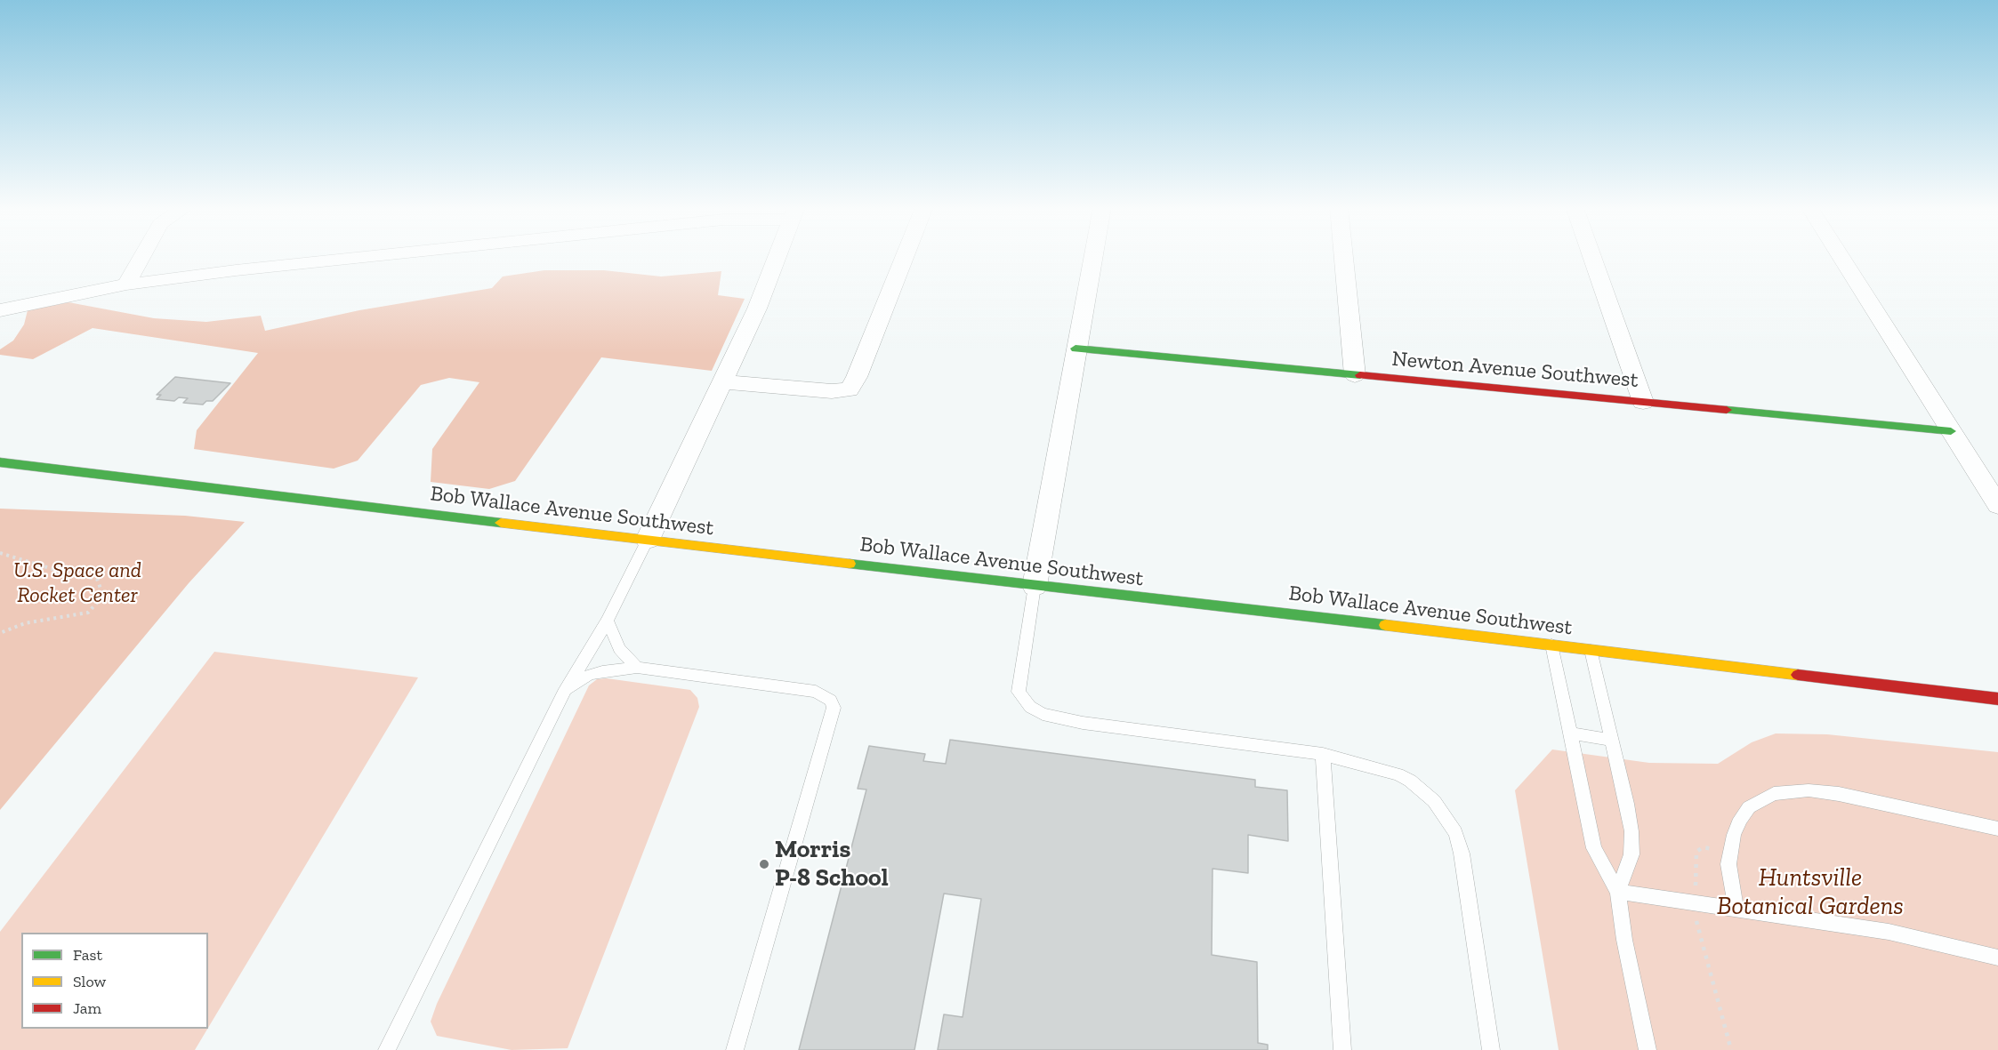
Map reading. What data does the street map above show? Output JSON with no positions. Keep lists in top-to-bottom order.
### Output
{
  "streets": {
    "main road": ["Newton Avenue Southwest", "Bob Wallace Avenue Southwest"]
  },
  "parks": ["U.S. Space and Rocket Center", "Huntsville Botanical Gardens"],
  "places": ["Morris P-8 School"],
  "legend": ["Fast", "Slow", "Jam"]
}
